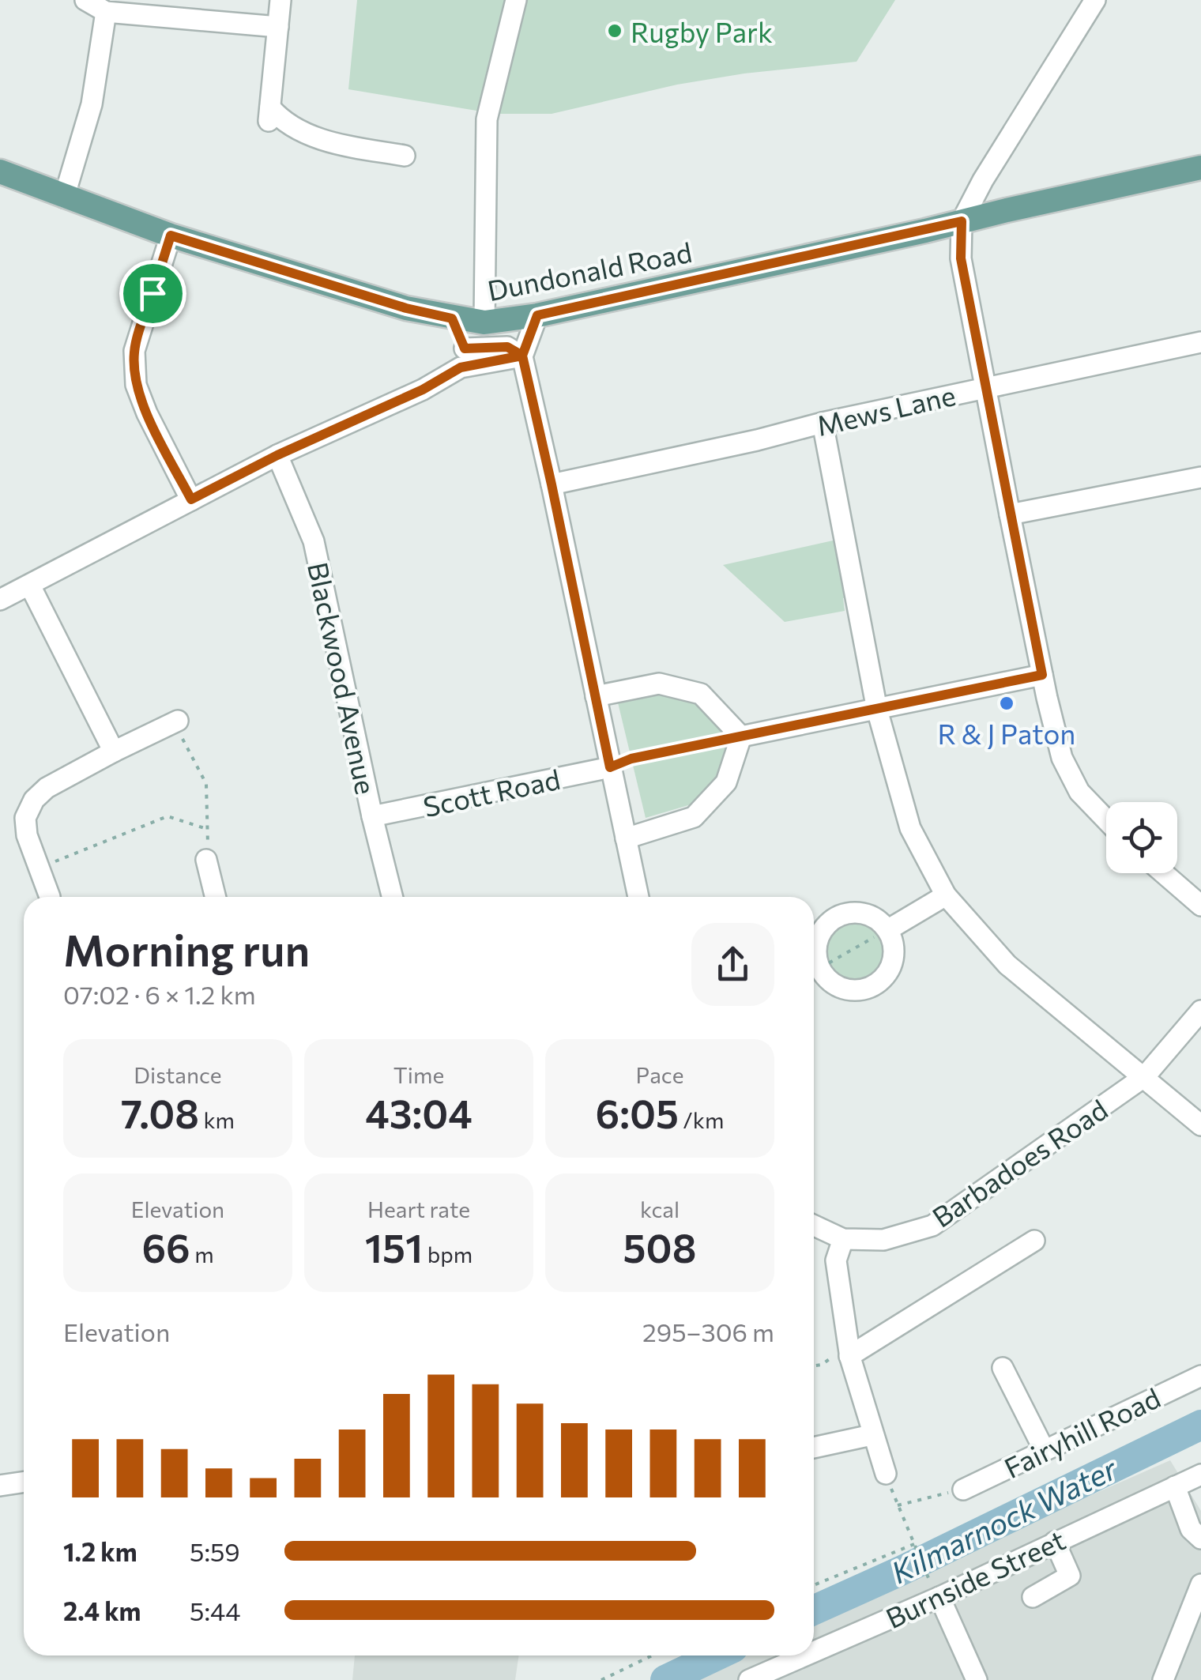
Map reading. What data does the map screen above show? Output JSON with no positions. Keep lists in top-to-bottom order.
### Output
{
  "streets": {
    "main road": ["Dundonald Road"],
    "street": [
      "Mews Lane",
      "Blackwood Avenue",
      "Scott Road",
      "Barbadoes Road",
      "Fairyhill Road",
      "Burnside Street"
    ]
  },
  "crossings": [
    ["Blackwood Avenue", "Scott Road"]
  ],
  "water": ["Kilmarnock Water"],
  "places": ["Rugby Park", "R & J Paton"],
  "page": {
    "heading": ["Morning run", "07:02 · 6 × 1.2 km"],
    "stats": [
      ["Distance", "7.08 km"],
      ["Time", "43:04"],
      ["Pace", "6:05 /km"],
      ["Elevation", "66 m"],
      ["Heart rate", "151 bpm"],
      ["kcal", "508"]
    ],
    "chart": ["Elevation", "295–306 m"],
    "list": [
      {
        "name": "1.2 km",
        "note": "5:59"
      },
      {
        "name": "2.4 km",
        "note": "5:44"
      }
    ]
  }
}
